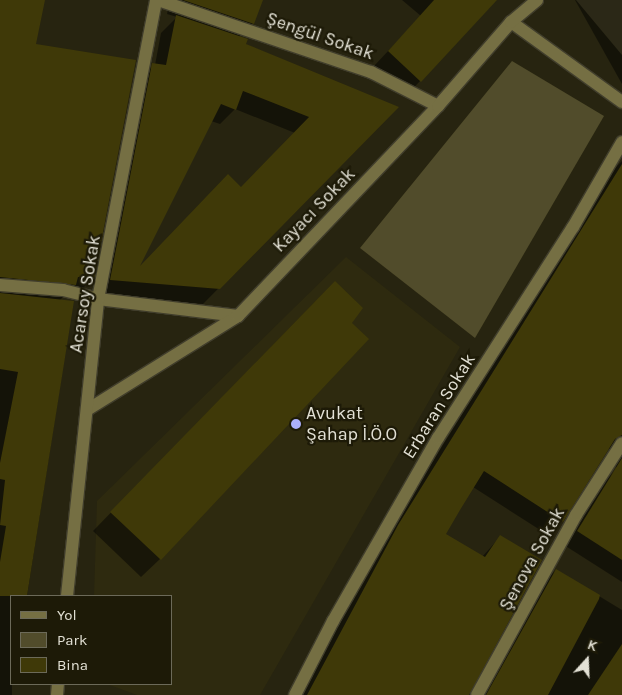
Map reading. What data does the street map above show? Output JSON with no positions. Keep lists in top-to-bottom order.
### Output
{
  "streets": {
    "street": [
      "Şengül Sokak",
      "Kayacı Sokak",
      "Acarsoy Sokak",
      "Erbaran Sokak",
      "Şenova Sokak"
    ]
  },
  "crossings": [
    ["Şengül Sokak", "Kayacı Sokak"],
    ["Şengül Sokak", "Acarsoy Sokak"],
    ["Kayacı Sokak", "Acarsoy Sokak"]
  ],
  "places": ["Avukat Şahap İ.Ö.O"],
  "legend": ["Yol", "Park", "Bina"],
  "north": "top"
}
